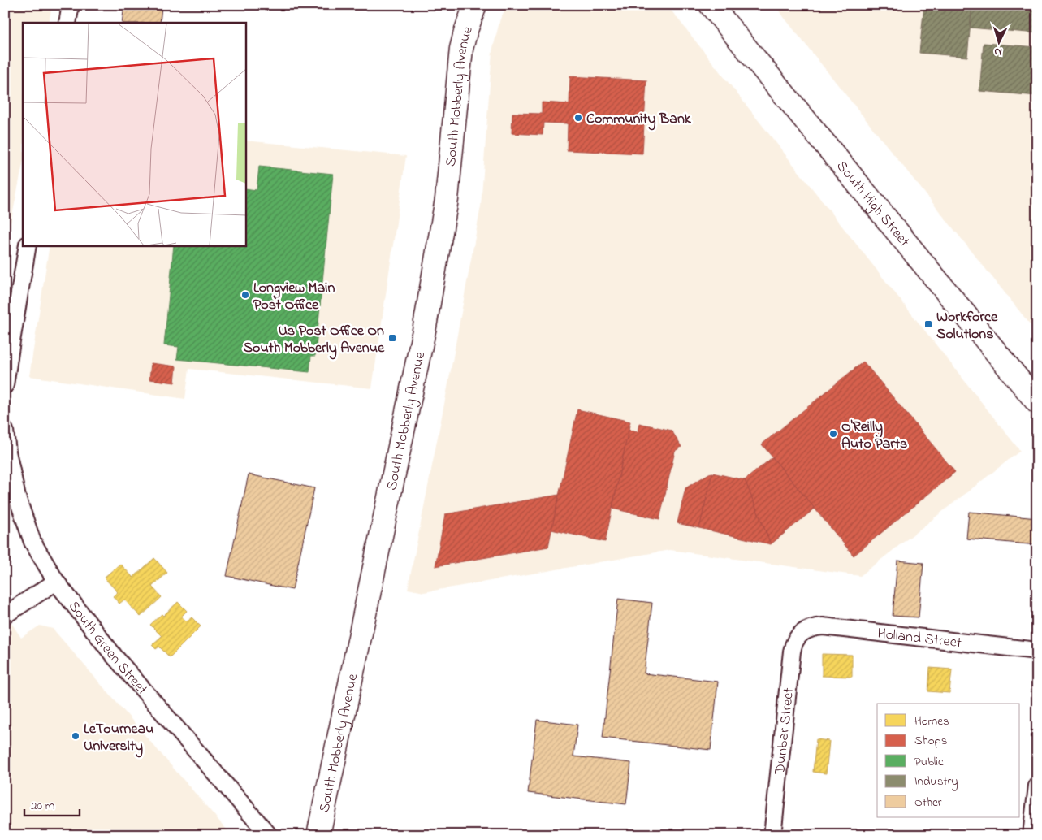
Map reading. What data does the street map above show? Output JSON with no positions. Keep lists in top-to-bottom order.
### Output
{
  "streets": {
    "main road": ["South Mobberly Avenue", "South High Street"],
    "street": ["Holland Street", "South Green Street", "Dunbar Street"]
  },
  "crossings": [
    ["Holland Street", "Dunbar Street"]
  ],
  "places": {
    "other": [
      "Community Bank",
      "Longview Main Post Office",
      "O'Reilly Auto Parts",
      "LeTourneau University"
    ],
    "transit": ["Workforce Solutions", "Us Post Office On South Mobberly Avenue"]
  },
  "legend": [
    "Homes",
    "Shops",
    "Public",
    "Industry",
    "Other"
  ],
  "scale_bar": "20 m",
  "north": "bottom"
}
